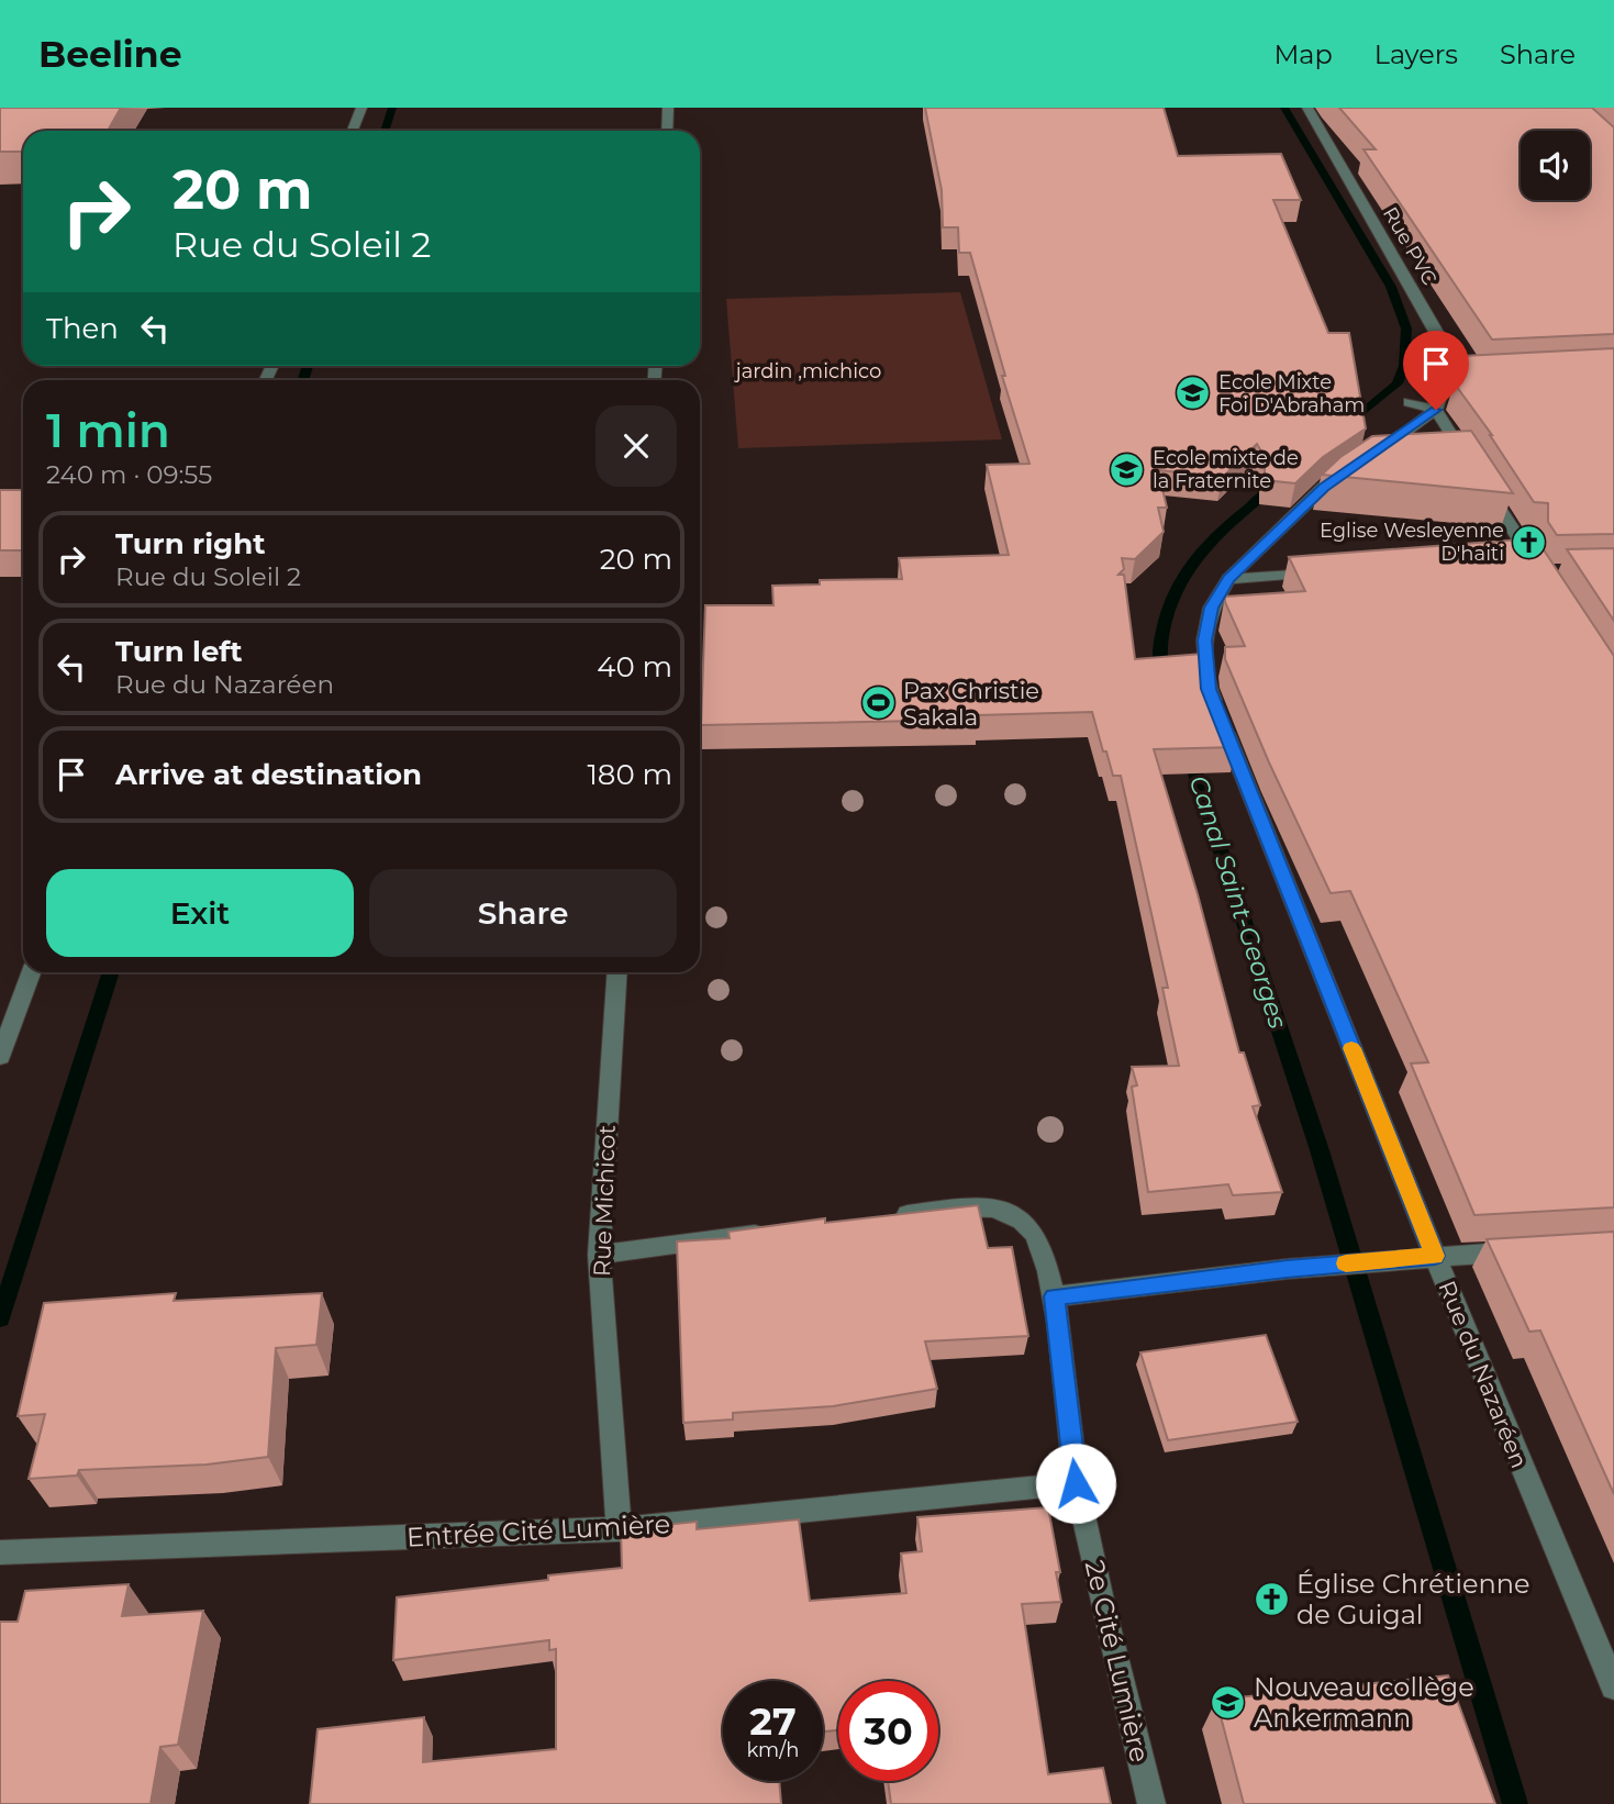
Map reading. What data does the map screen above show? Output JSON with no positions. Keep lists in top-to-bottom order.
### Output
{
  "streets": {
    "street": [
      "Rue PVC",
      "Rue Michicot",
      "Rue du Nazaréen",
      "Entrée Cité Lumière",
      "2e Cité Lumière"
    ]
  },
  "crossings": [
    ["Rue Michicot", "Entrée Cité Lumière"],
    ["Entrée Cité Lumière", "2e Cité Lumière"]
  ],
  "water": ["Canal Saint-Georges"],
  "parks": ["jardin ,michico"],
  "places": {
    "school or university": ["Ecole Mixte Foi D'Abraham", "Ecole mixte de la Fraternite", "Nouveau collège Ankermann"],
    "church": ["Eglise Wesleyenne D'haiti", "Église Chrétienne de Guigal"],
    "sports": ["Pax Christie Sakala"]
  },
  "page": {
    "header": "Beeline",
    "nav": ["Map", "Layers", "Share"],
    "turn": ["20 m", "Rue du Soleil 2"],
    "then": "Then",
    "heading": ["1 min", "240 m · 09:55"],
    "list": [
      {
        "name": "Turn right",
        "note": "Rue du Soleil 2",
        "value": "20 m"
      },
      {
        "name": "Turn left",
        "note": "Rue du Nazaréen",
        "value": "40 m"
      },
      {
        "name": "Arrive at destination",
        "value": "180 m"
      }
    ],
    "buttons": ["Exit", "Share"],
    "speed": "27 km/h",
    "limit": "30"
  }
}
